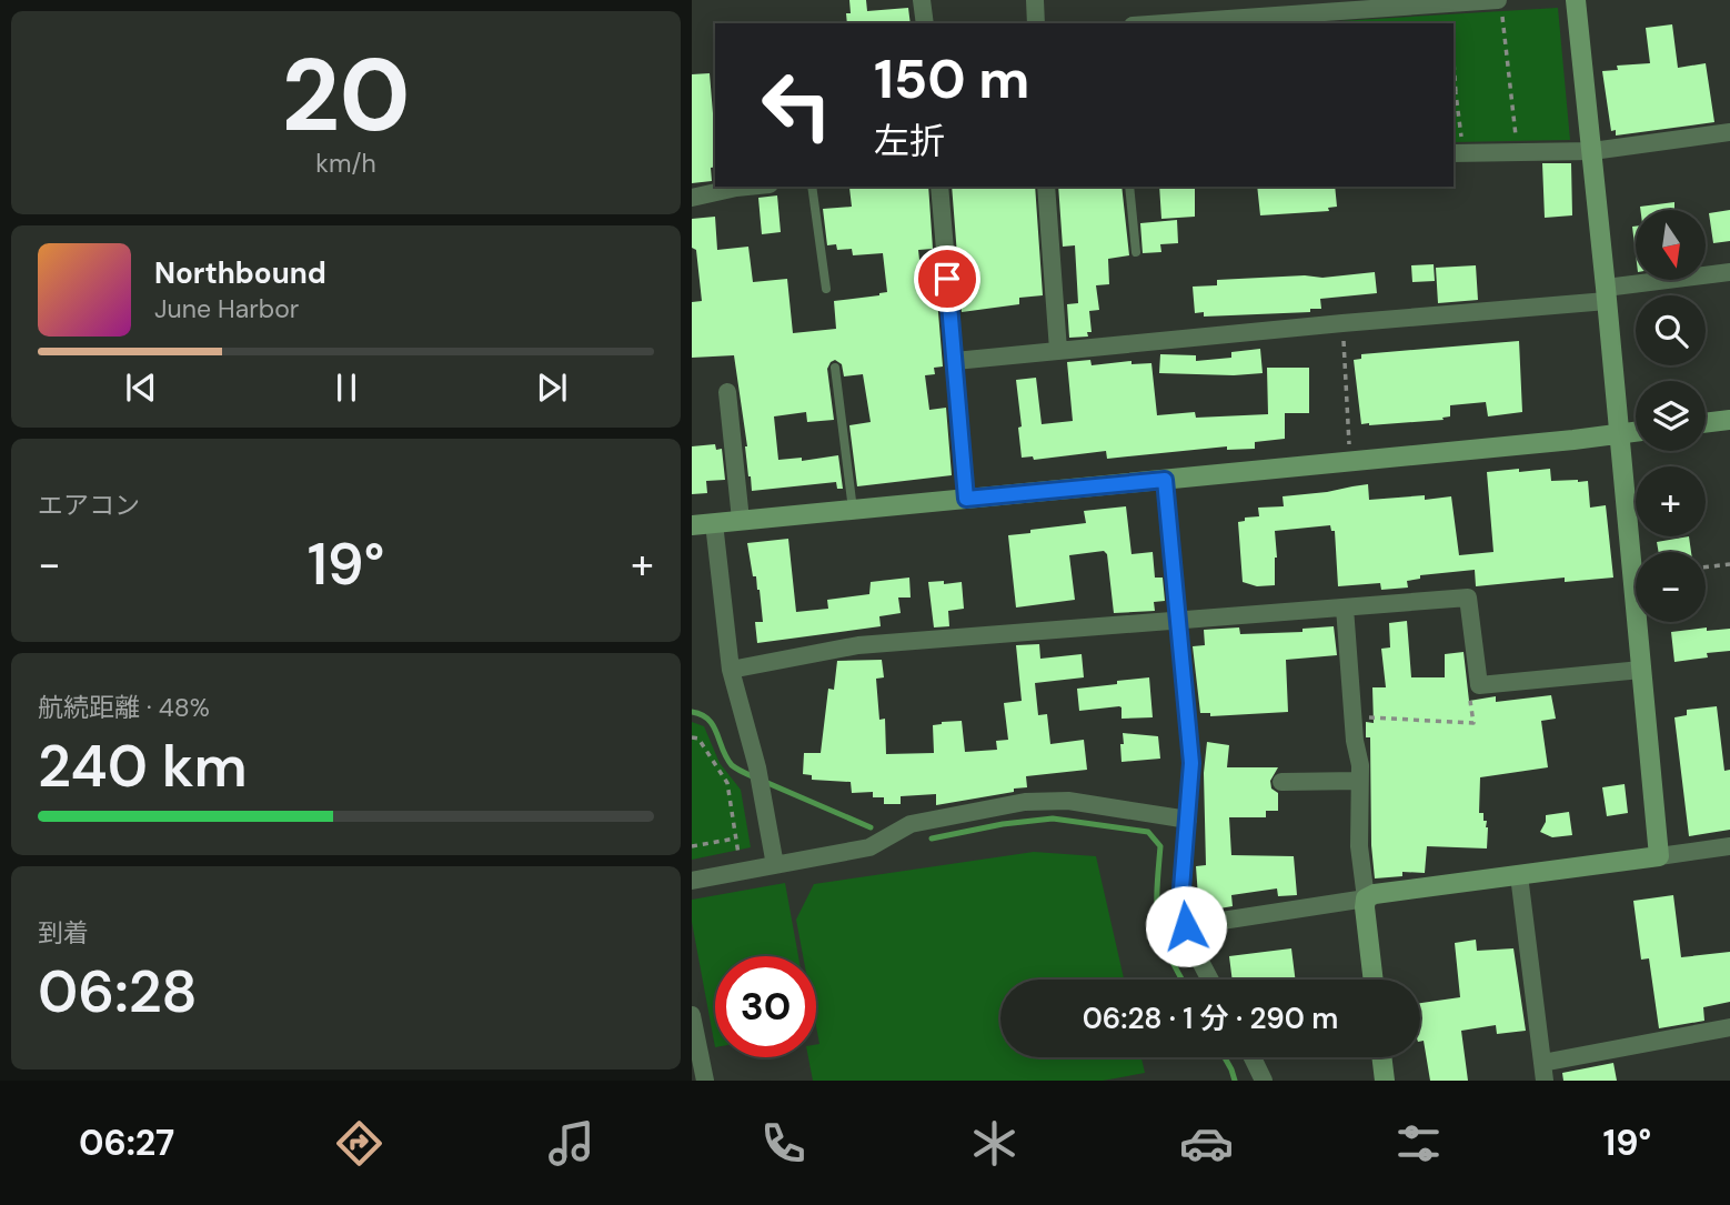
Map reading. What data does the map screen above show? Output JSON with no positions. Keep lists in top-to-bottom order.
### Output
{
  "north": "bottom",
  "page": {
    "tile": [
      ["20", "km/h"],
      "エアコン",
      ["航続距離 · 48%", "240 km"],
      ["到着", "06:28"]
    ],
    "turn": ["150 m", "左折"],
    "map_buttons": ["+", "−"],
    "song": ["Northbound", "June Harbor"],
    "heat": ["−", "19°", "+"],
    "limit": "30",
    "trip": "06:28 · 1 分 · 290 m",
    "tabs": ["06:27", "19°"]
  }
}
